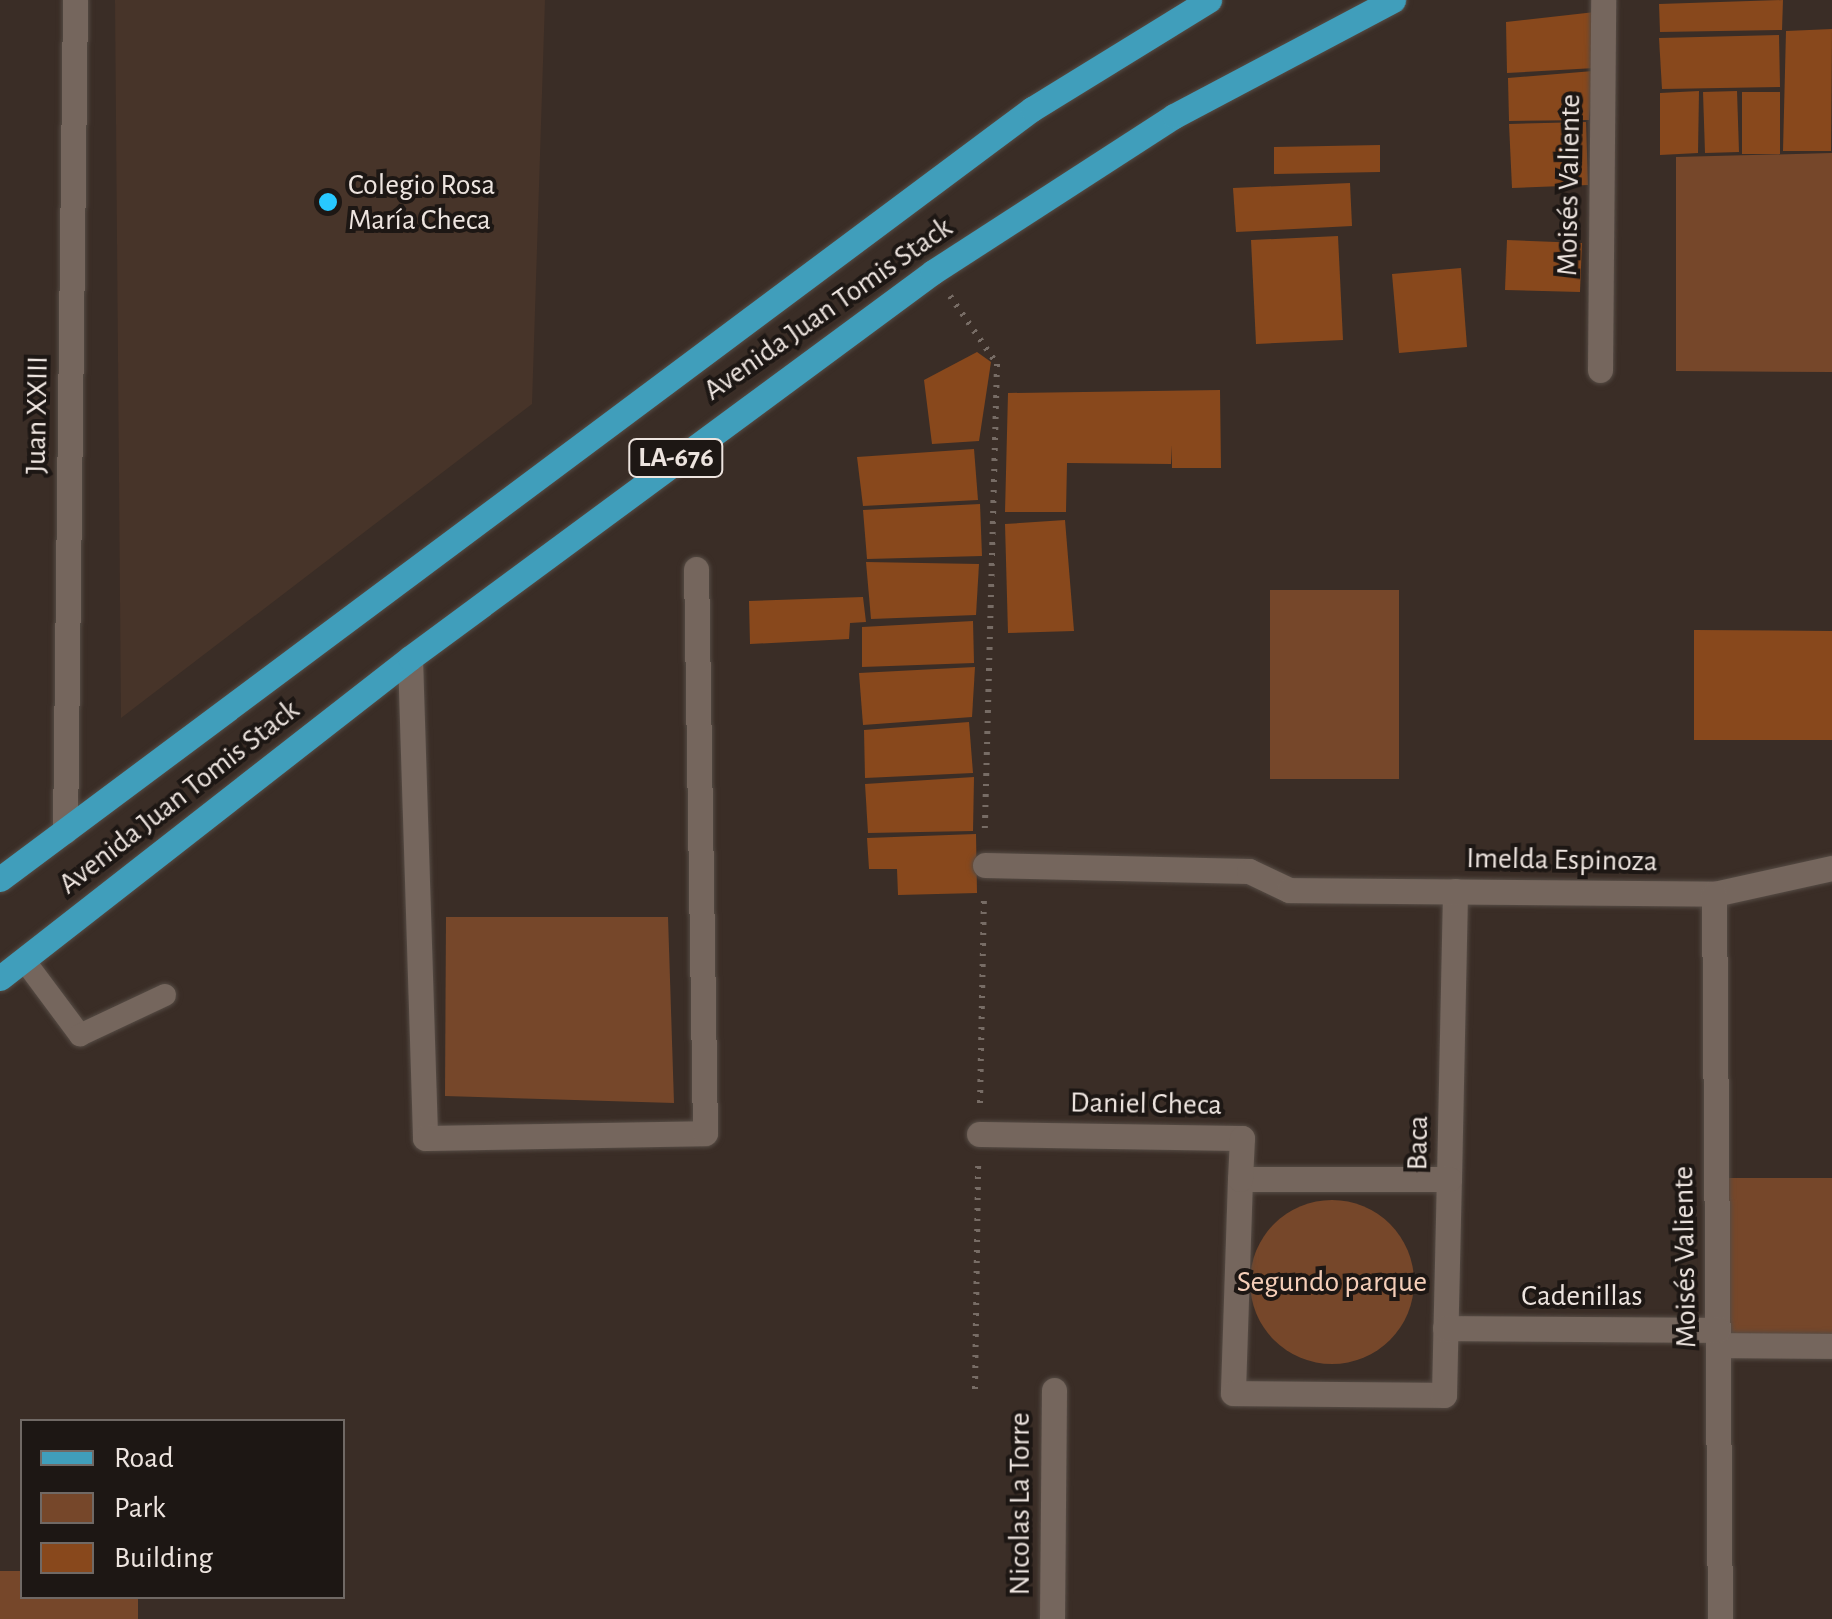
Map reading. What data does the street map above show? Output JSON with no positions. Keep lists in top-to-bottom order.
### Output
{
  "streets": {
    "main road": ["Avenida Juan Tomis Stack", "LA-676"],
    "street": [
      "Moisés Valiente",
      "Juan XXIII",
      "Imelda Espinoza",
      "Daniel Checa",
      "Baca",
      "Cadenillas",
      "Nicolas La Torre"
    ]
  },
  "crossings": [
    ["Moisés Valiente", "Imelda Espinoza"],
    ["Moisés Valiente", "Cadenillas"],
    ["Avenida Juan Tomis Stack", "Juan XXIII"],
    ["Imelda Espinoza", "Baca"],
    ["Daniel Checa", "Baca"],
    ["Baca", "Cadenillas"]
  ],
  "parks": ["Segundo parque"],
  "places": ["Colegio Rosa María Checa"],
  "legend": ["Road", "Park", "Building"]
}
